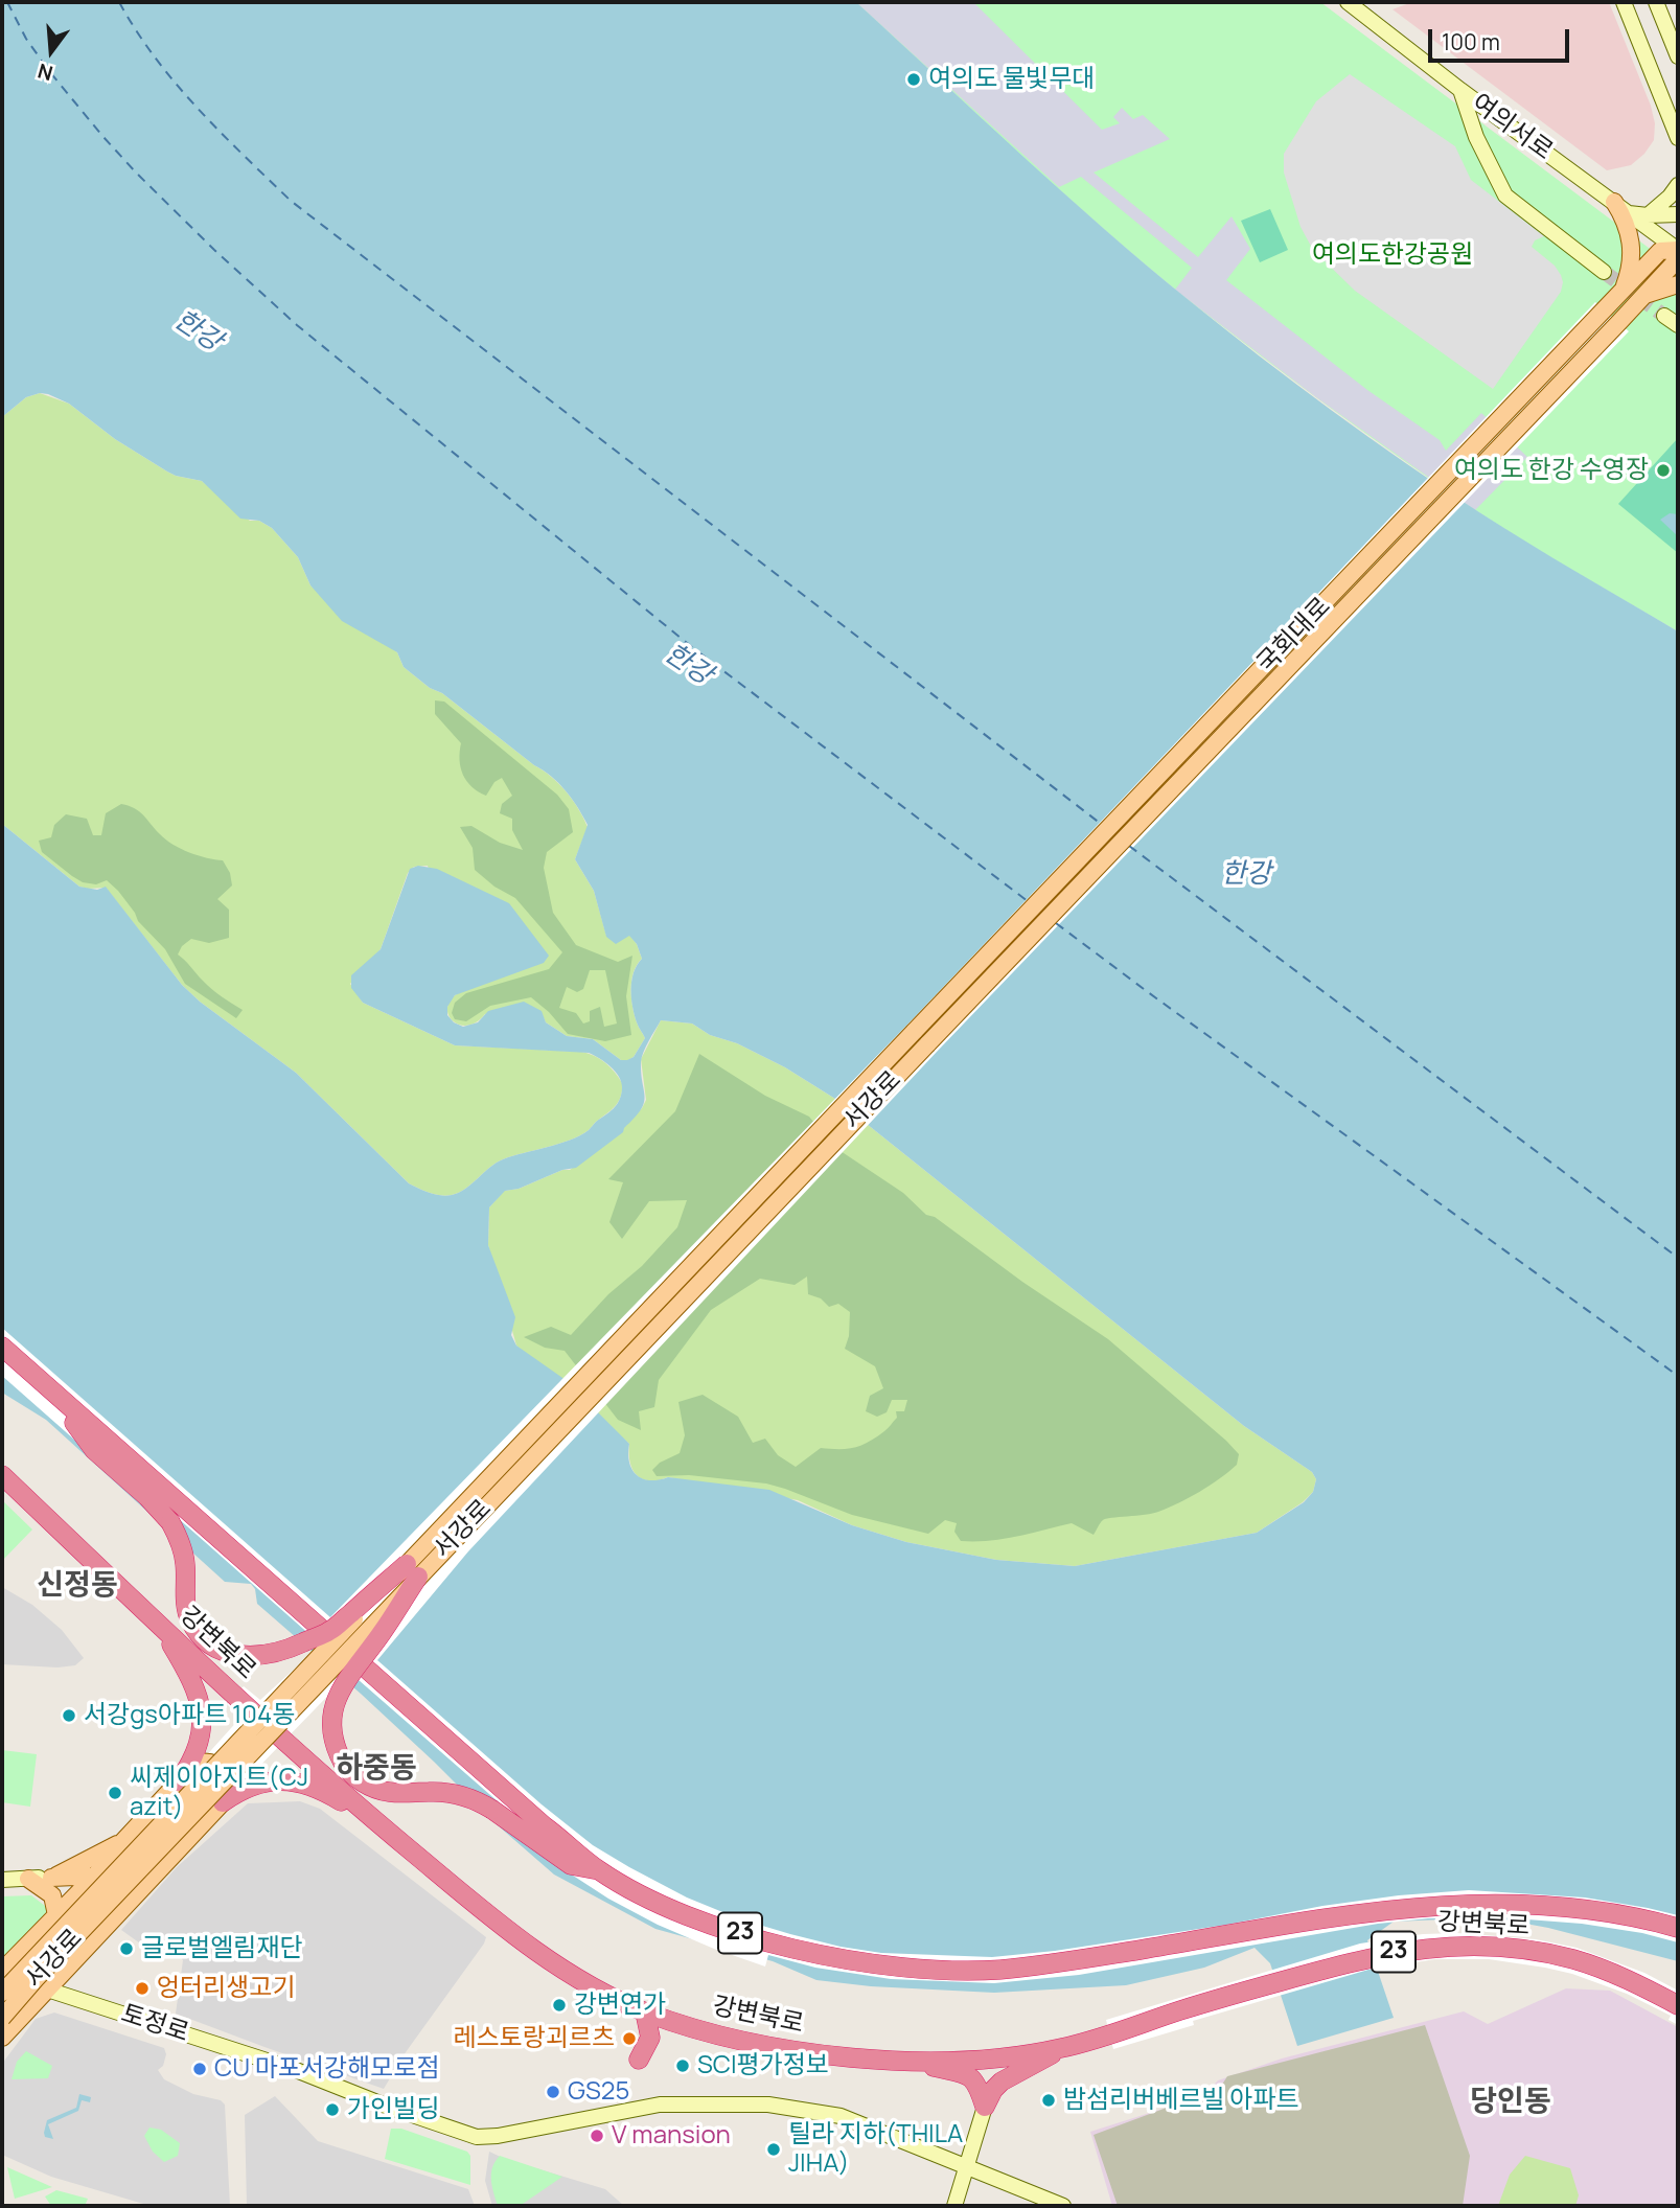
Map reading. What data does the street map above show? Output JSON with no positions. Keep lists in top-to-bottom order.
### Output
{
  "streets": {
    "highway": ["강변북로", "23"],
    "main road": [
      "여의서로",
      "국회대로",
      "서강로",
      "토정로"
    ]
  },
  "crossings": [
    ["여의서로", "국회대로"],
    ["국회대로", "서강로"]
  ],
  "districts": ["신정동", "하중동", "당인동"],
  "water": ["한강"],
  "parks": ["여의도한강공원"],
  "places": [
    "여의도 물빛무대",
    "여의도 한강 수영장",
    "서강gs아파트 104동",
    "씨제이아지트(CJ azit)",
    "글로벌엘림재단",
    "엉터리생고기",
    "강변연가",
    "레스토랑괴르츠",
    "SCI평가정보",
    "CU 마포서강해모로점",
    "GS25",
    "밤섬리버베르빌 아파트",
    "가인빌딩",
    "V mansion",
    "틸라 지하(THILA JIHA)"
  ],
  "scale_bar": "100 m",
  "north": "bottom"
}
